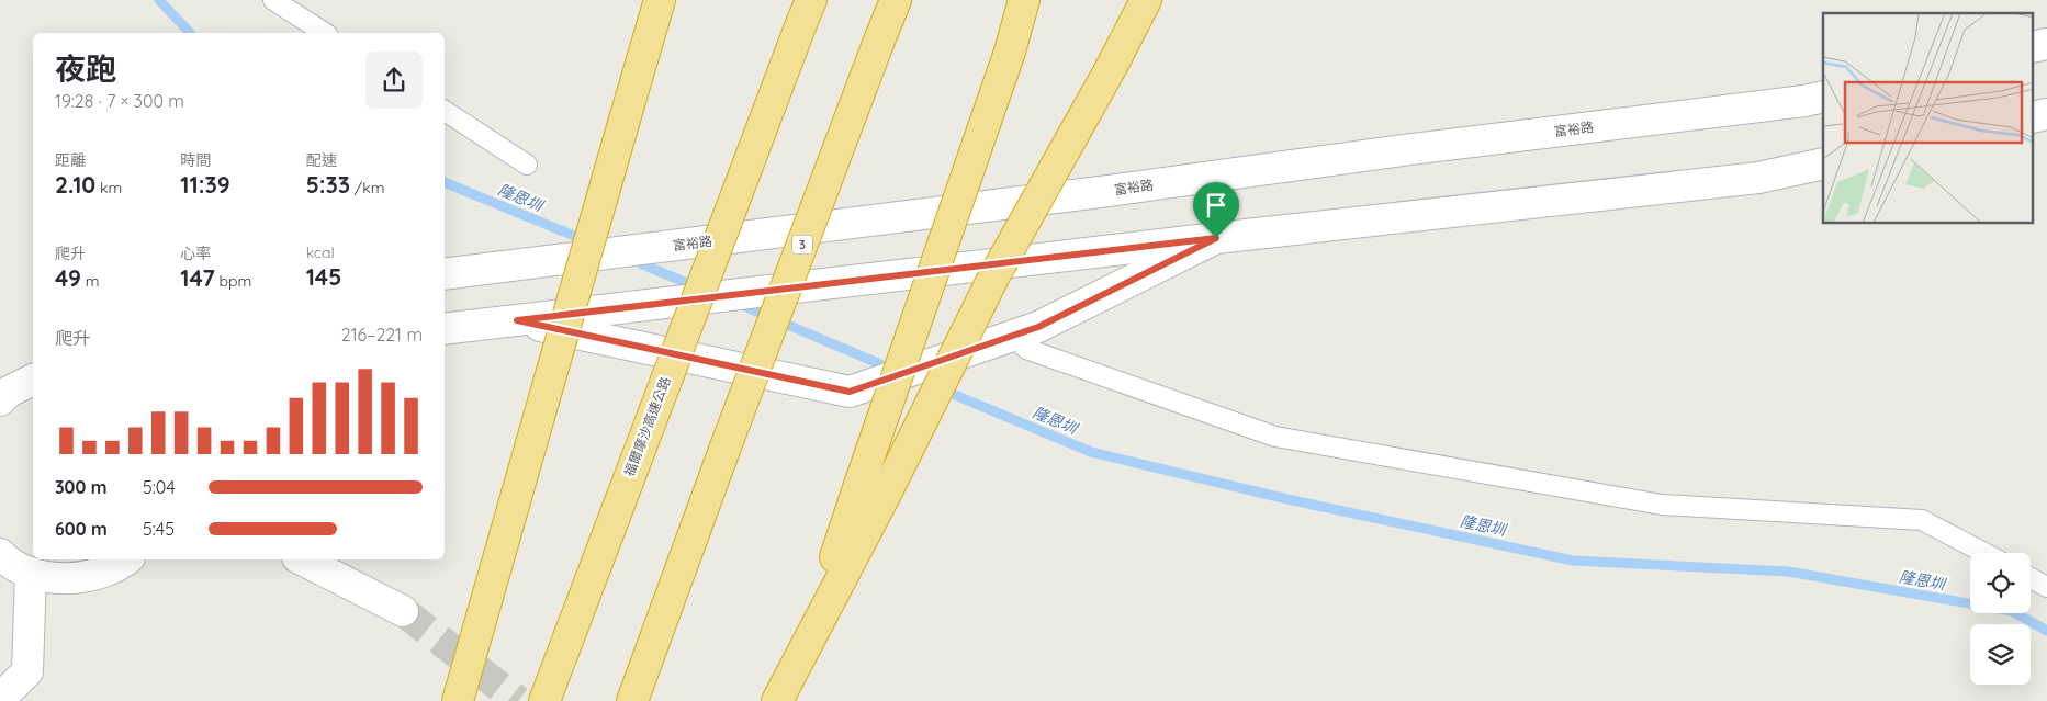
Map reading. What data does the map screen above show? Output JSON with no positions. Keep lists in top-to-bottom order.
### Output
{
  "streets": {
    "highway": ["3", "福爾摩沙高速公路"],
    "street": ["富裕路"]
  },
  "water": ["隆恩圳"],
  "page": {
    "heading": ["夜跑", "19:28 · 7 × 300 m"],
    "stats": [
      ["距離", "2.10 km"],
      ["時間", "11:39"],
      ["配速", "5:33 /km"],
      ["爬升", "49 m"],
      ["心率", "147 bpm"],
      ["kcal", "145"]
    ],
    "chart": ["爬升", "216–221 m"],
    "list": [
      {
        "name": "300 m",
        "note": "5:04"
      },
      {
        "name": "600 m",
        "note": "5:45"
      }
    ]
  }
}
